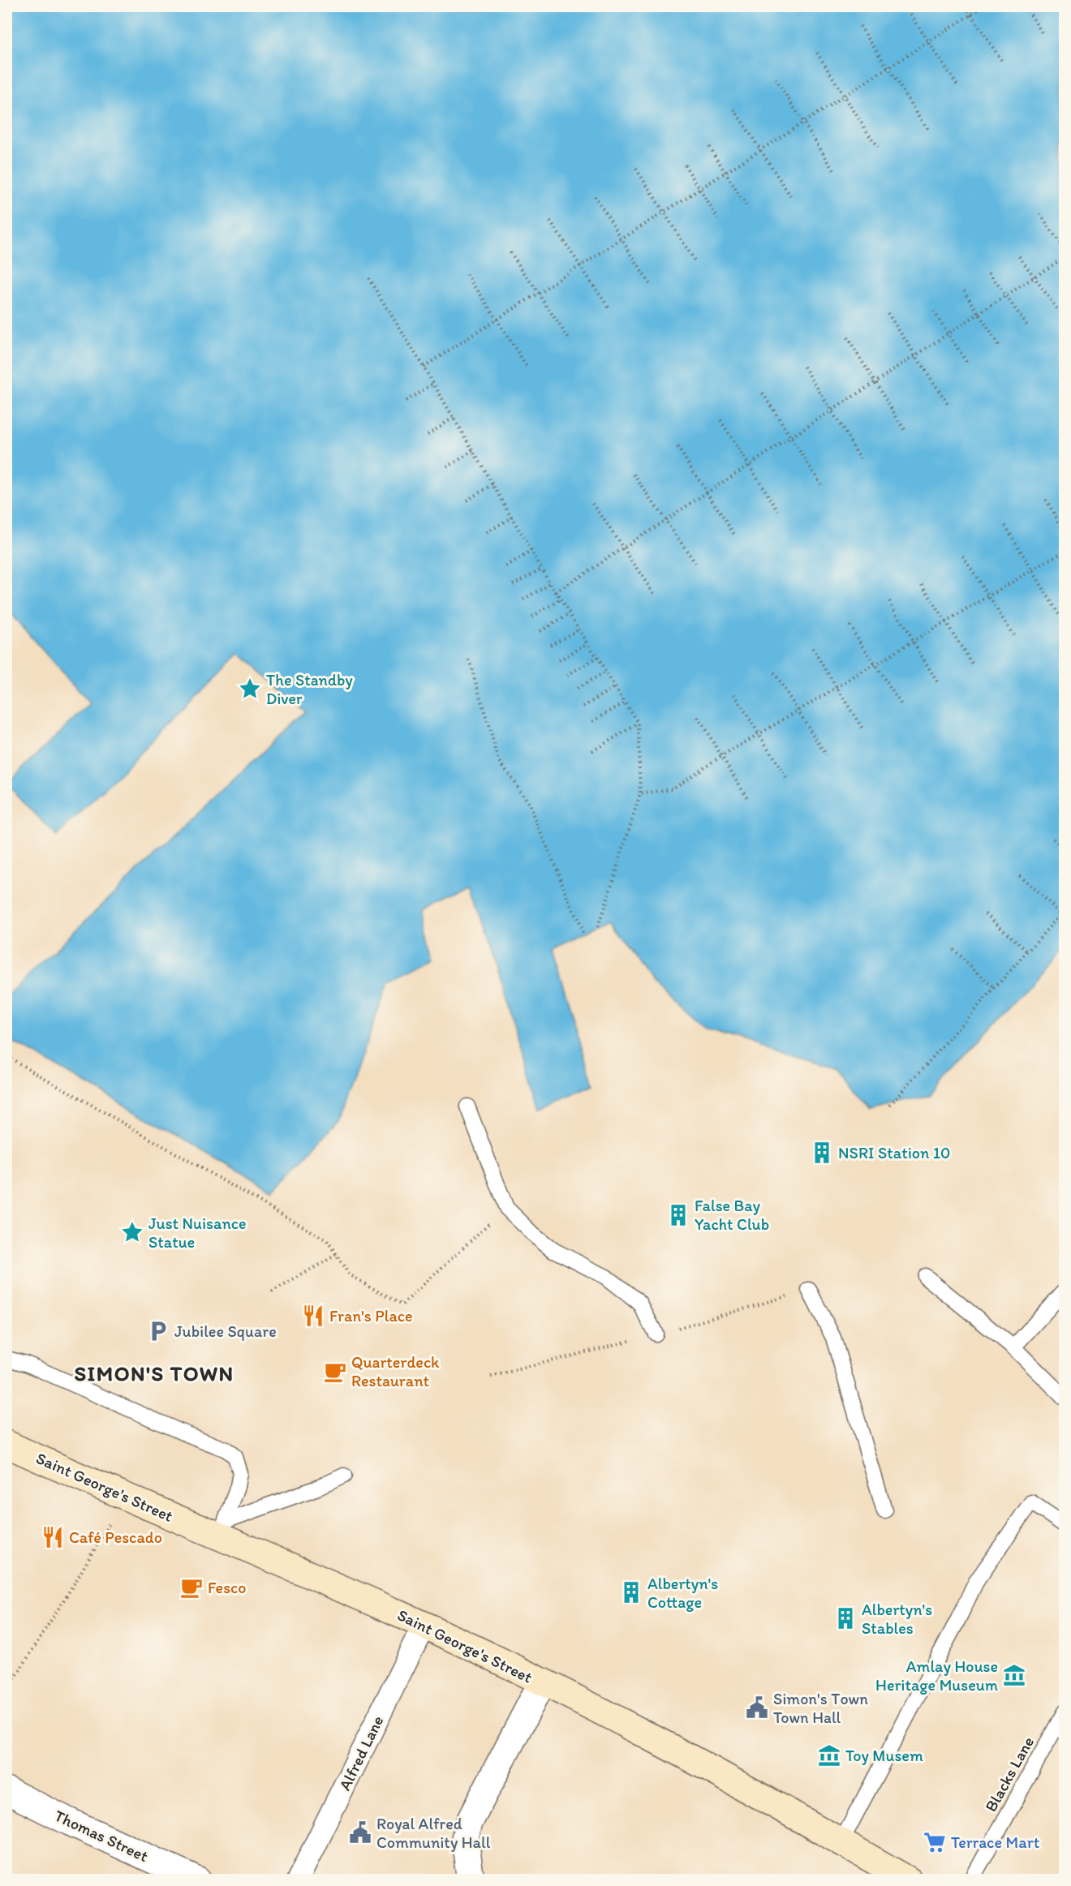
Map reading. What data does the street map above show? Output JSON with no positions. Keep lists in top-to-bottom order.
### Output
{
  "streets": {
    "main road": ["Saint George's Street"],
    "street": ["Alfred Lane", "Thomas Street"],
    "lane": ["Blacks Lane"]
  },
  "crossings": [
    ["Saint George's Street", "Alfred Lane"]
  ],
  "districts": ["SIMON'S TOWN"],
  "places": {
    "place": ["The Standby Diver", "Just Nuisance Statue"],
    "building": [
      "NSRI Station 10",
      "False Bay Yacht Club",
      "Albertyn's Cottage",
      "Albertyn's Stables"
    ],
    "restaurant": ["Fran's Place", "Café Pescado"],
    "parking": ["Jubilee Square"],
    "cafe": ["Quarterdeck Restaurant", "Fesco"],
    "museum": ["Amlay House Heritage Museum", "Toy Musem"],
    "public building": ["Simon's Town Town Hall", "Royal Alfred Community Hall"],
    "supermarket": ["Terrace Mart"]
  }
}
